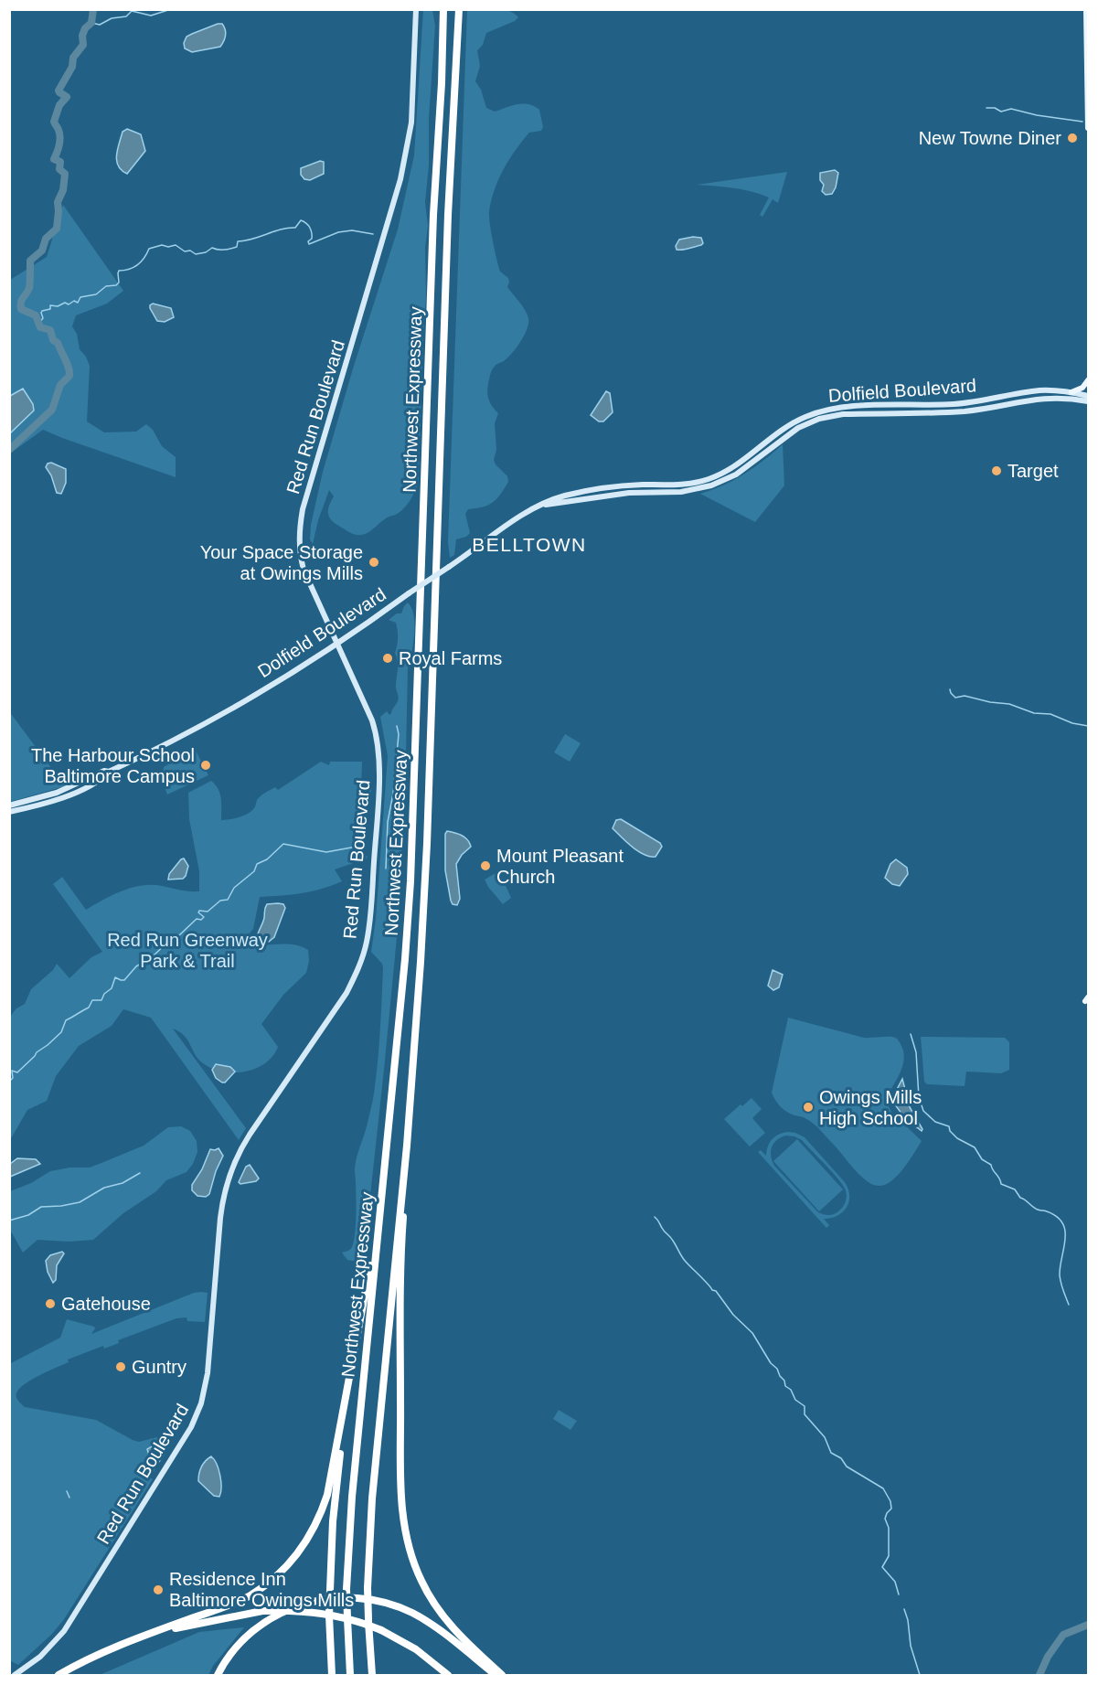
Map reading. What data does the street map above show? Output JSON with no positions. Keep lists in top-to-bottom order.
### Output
{
  "streets": {
    "highway": ["Northwest Expressway"],
    "main road": ["Dolfield Boulevard", "Red Run Boulevard"]
  },
  "crossings": [
    ["Dolfield Boulevard", "Red Run Boulevard"]
  ],
  "districts": ["BELLTOWN"],
  "parks": ["Red Run Greenway Park & Trail"],
  "places": [
    "New Towne Diner",
    "Target",
    "Your Space Storage at Owings Mills",
    "Royal Farms",
    "The Harbour School Baltimore Campus",
    "Mount Pleasant Church",
    "Owings Mills High School",
    "Gatehouse",
    "Guntry",
    "Residence Inn Baltimore Owings Mills"
  ]
}
